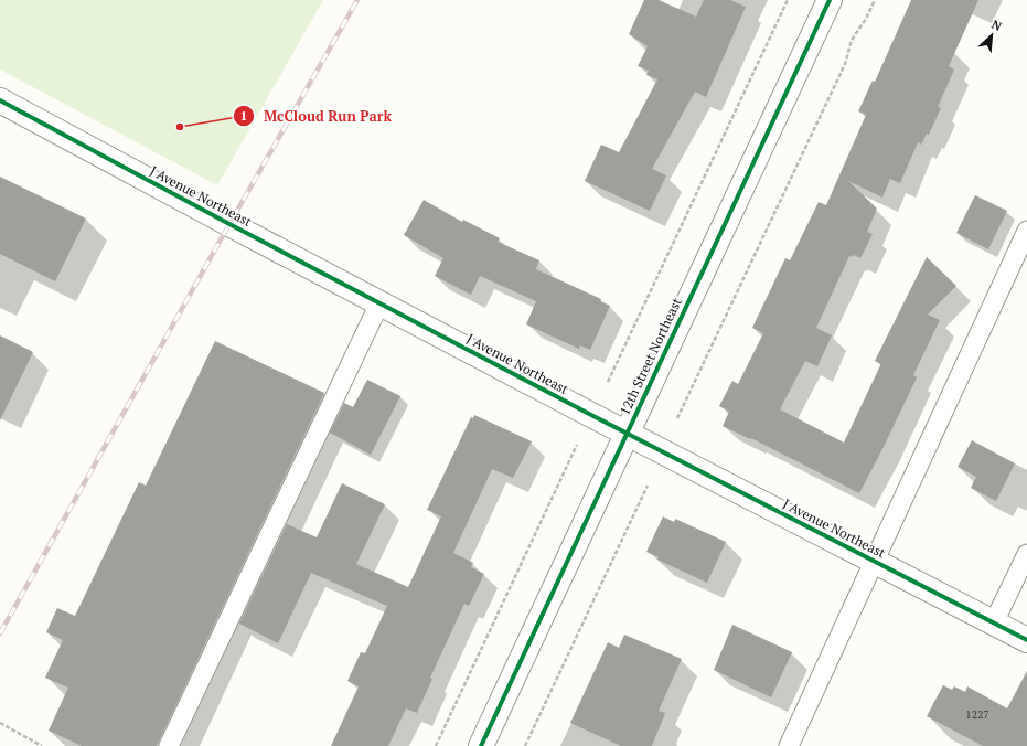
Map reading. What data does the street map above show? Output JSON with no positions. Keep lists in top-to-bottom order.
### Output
{
  "streets": {
    "street": ["J Avenue Northeast", "12th Street Northeast"]
  },
  "crossings": [
    ["J Avenue Northeast", "12th Street Northeast"]
  ],
  "places": ["McCloud Run Park"],
  "house_numbers": ["1227"],
  "north": "top right"
}
